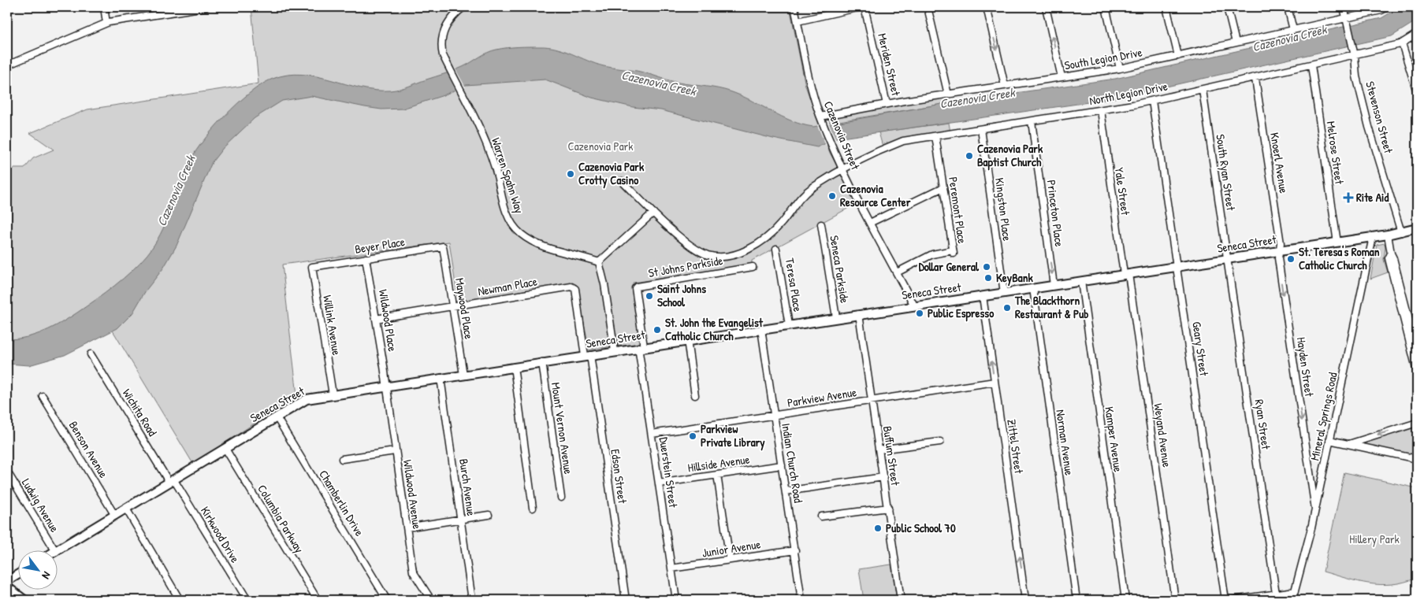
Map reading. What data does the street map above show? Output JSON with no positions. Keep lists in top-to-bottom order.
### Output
{
  "streets": {
    "main road": ["Seneca Street"],
    "street": [
      "South Legion Drive",
      "Meriden Street",
      "North Legion Drive",
      "Stevenson Street",
      "Cazenovia Street",
      "Melrose Street",
      "Knoerl Avenue",
      "South Ryan Street",
      "Warren Spahn Way",
      "Yale Street",
      "Kingston Place",
      "Peremont Place",
      "Princeton Place",
      "Beyer Place",
      "St Johns Parkside",
      "Seneca Parkside",
      "Teresa Place",
      "Newman Place",
      "Maywood Place",
      "Wildwood Place",
      "Willink Avenue",
      "Geary Street",
      "Hayden Street",
      "Parkview Avenue",
      "Wichita Road",
      "Mineral Springs Road",
      "Ryan Street",
      "Mount Vernon Avenue",
      "Weyand Avenue",
      "Kamper Avenue",
      "Norman Avenue",
      "Zittel Street",
      "Benson Avenue",
      "Buffum Street",
      "Indian Church Road",
      "Hillside Avenue",
      "Duerstein Street",
      "Edson Street",
      "Burch Avenue",
      "Wildwood Avenue",
      "Chamberlin Drive",
      "Ludwig Avenue",
      "Columbia Parkway",
      "Kirkwood Drive",
      "Junior Avenue"
    ]
  },
  "crossings": [
    ["South Legion Drive", "Meriden Street"],
    ["South Legion Drive", "Stevenson Street"],
    ["South Legion Drive", "Cazenovia Street"],
    ["North Legion Drive", "Stevenson Street"],
    ["North Legion Drive", "Cazenovia Street"],
    ["North Legion Drive", "Melrose Street"],
    ["North Legion Drive", "Knoerl Avenue"],
    ["North Legion Drive", "South Ryan Street"],
    ["North Legion Drive", "Yale Street"],
    ["North Legion Drive", "Kingston Place"],
    ["North Legion Drive", "Peremont Place"],
    ["North Legion Drive", "Princeton Place"],
    ["North Legion Drive", "Geary Street"],
    ["Stevenson Street", "Seneca Street"],
    ["Cazenovia Street", "Peremont Place"],
    ["Cazenovia Street", "Seneca Street"],
    ["Melrose Street", "Seneca Street"],
    ["Knoerl Avenue", "Seneca Street"],
    ["Knoerl Avenue", "Hayden Street"],
    ["South Ryan Street", "Seneca Street"],
    ["South Ryan Street", "Ryan Street"],
    ["Yale Street", "Seneca Street"],
    ["Yale Street", "Weyand Avenue"],
    ["Kingston Place", "Seneca Street"],
    ["Princeton Place", "Seneca Street"],
    ["Seneca Street", "St Johns Parkside"],
    ["Seneca Street", "Seneca Parkside"],
    ["Seneca Street", "Teresa Place"],
    ["Seneca Street", "Newman Place"],
    ["Seneca Street", "Maywood Place"],
    ["Seneca Street", "Wildwood Place"],
    ["Seneca Street", "Willink Avenue"],
    ["Seneca Street", "Geary Street"],
    ["Seneca Street", "Hayden Street"],
    ["Seneca Street", "Wichita Road"],
    ["Seneca Street", "Mineral Springs Road"],
    ["Seneca Street", "Ryan Street"],
    ["Seneca Street", "Mount Vernon Avenue"],
    ["Seneca Street", "Weyand Avenue"],
    ["Seneca Street", "Kamper Avenue"],
    ["Seneca Street", "Norman Avenue"],
    ["Seneca Street", "Zittel Street"],
    ["Seneca Street", "Benson Avenue"],
    ["Seneca Street", "Buffum Street"],
    ["Seneca Street", "Indian Church Road"],
    ["Seneca Street", "Duerstein Street"],
    ["Seneca Street", "Edson Street"],
    ["Seneca Street", "Burch Avenue"],
    ["Seneca Street", "Wildwood Avenue"],
    ["Seneca Street", "Chamberlin Drive"],
    ["Seneca Street", "Columbia Parkway"],
    ["Seneca Street", "Kirkwood Drive"],
    ["Beyer Place", "Maywood Place"],
    ["Beyer Place", "Wildwood Place"],
    ["Beyer Place", "Willink Avenue"],
    ["St Johns Parkside", "Duerstein Street"],
    ["Newman Place", "Maywood Place"],
    ["Newman Place", "Wildwood Place"],
    ["Newman Place", "Edson Street"],
    ["Wildwood Place", "Wildwood Avenue"],
    ["Hayden Street", "Mineral Springs Road"],
    ["Parkview Avenue", "Zittel Street"],
    ["Parkview Avenue", "Buffum Street"],
    ["Parkview Avenue", "Indian Church Road"],
    ["Parkview Avenue", "Duerstein Street"],
    ["Wichita Road", "Kirkwood Drive"],
    ["Indian Church Road", "Hillside Avenue"],
    ["Indian Church Road", "Junior Avenue"],
    ["Hillside Avenue", "Duerstein Street"],
    ["Duerstein Street", "Junior Avenue"]
  ],
  "one_way": ["Princeton Place", "Hayden Street", "Zittel Street"],
  "water": ["Cazenovia Creek"],
  "parks": ["Cazenovia Park", "Hillery Park"],
  "places": {
    "other": [
      "Cazenovia Park Baptist Church",
      "Cazenovia Park Crotty Casino",
      "Cazenovia Resource Center",
      "St. Teresa's Roman Catholic Church",
      "Dollar General",
      "KeyBank",
      "Saint Johns School",
      "The Blackthorn Restaurant & Pub",
      "Public Espresso",
      "St. John the Evangelist Catholic Church",
      "Parkview Private Library",
      "Public School 70"
    ],
    "health": ["Rite Aid"]
  },
  "north": "bottom right"
}
